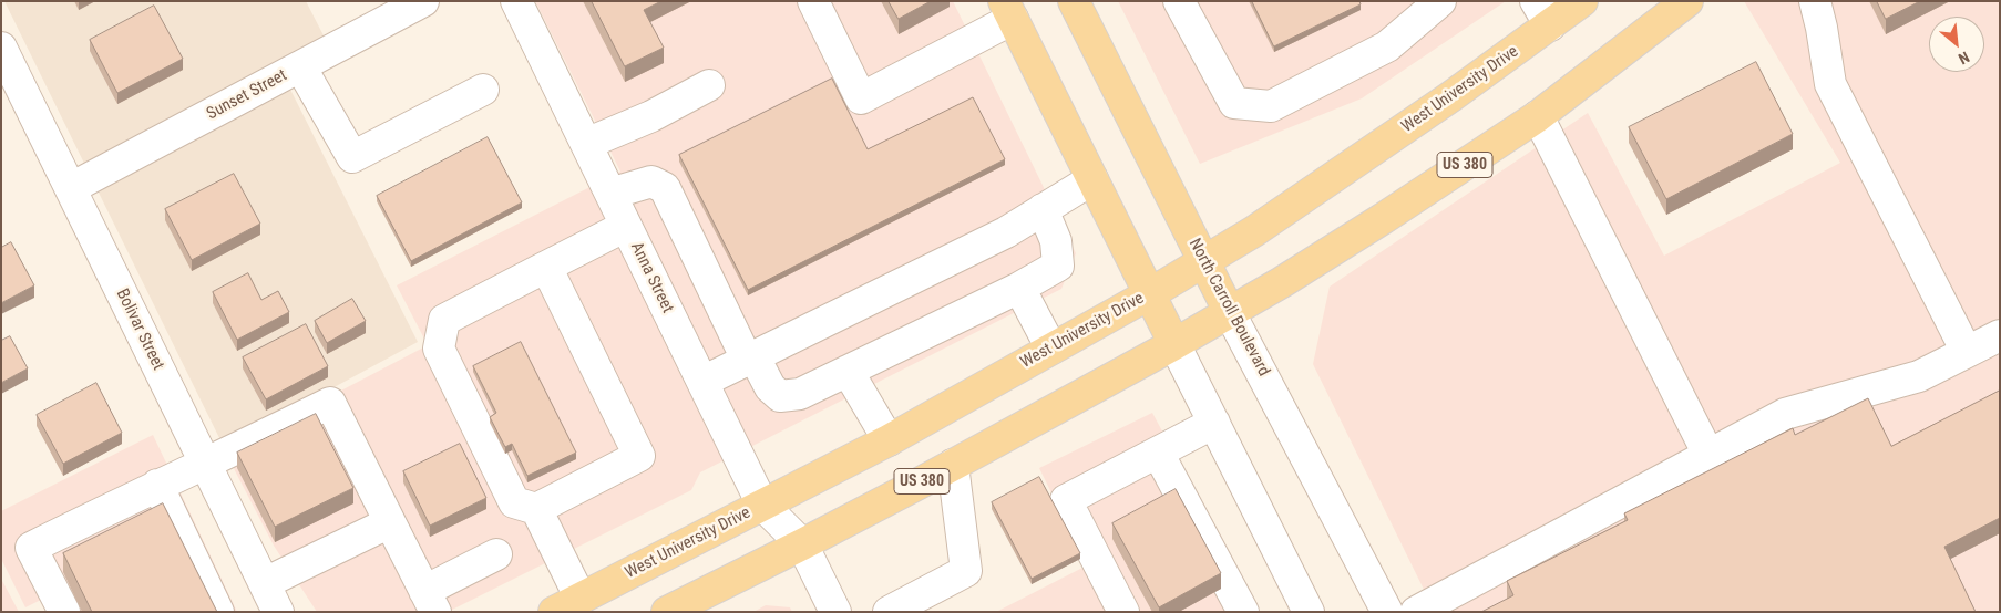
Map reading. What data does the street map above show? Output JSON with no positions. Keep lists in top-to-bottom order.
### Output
{
  "streets": {
    "main road": ["West University Drive", "US 380", "North Carroll Boulevard"],
    "street": ["Sunset Street", "Anna Street", "Bolivar Street"]
  },
  "crossings": [
    ["West University Drive", "Anna Street"],
    ["West University Drive", "North Carroll Boulevard"],
    ["Sunset Street", "Bolivar Street"],
    ["US 380", "Anna Street"],
    ["US 380", "North Carroll Boulevard"]
  ],
  "north": "bottom right"
}
